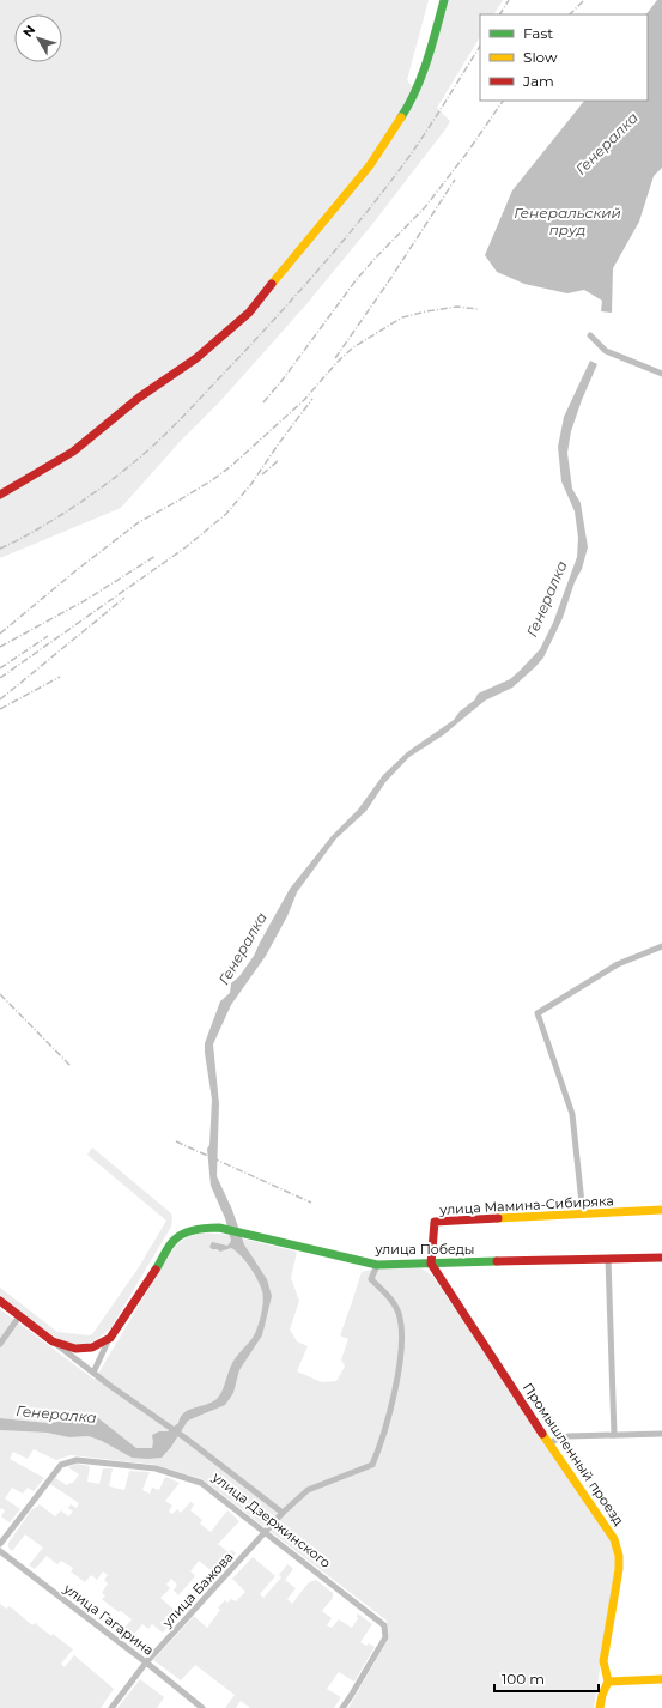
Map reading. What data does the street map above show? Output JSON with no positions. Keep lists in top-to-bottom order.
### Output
{
  "streets": {
    "street": [
      "улица Мамина-Сибиряка",
      "улица Победы",
      "Промышленный проезд",
      "улица Дзержинского",
      "улица Бажова",
      "улица Гагарина"
    ]
  },
  "crossings": [
    ["улица Мамина-Сибиряка", "улица Победы"],
    ["улица Мамина-Сибиряка", "Промышленный проезд"],
    ["улица Победы", "Промышленный проезд"],
    ["улица Победы", "улица Бажова"],
    ["улица Дзержинского", "улица Бажова"],
    ["улица Бажова", "улица Гагарина"]
  ],
  "water": ["Генералка", "Генеральский пруд"],
  "legend": ["Fast", "Slow", "Jam"],
  "scale_bar": "100 m",
  "north": "top left"
}
